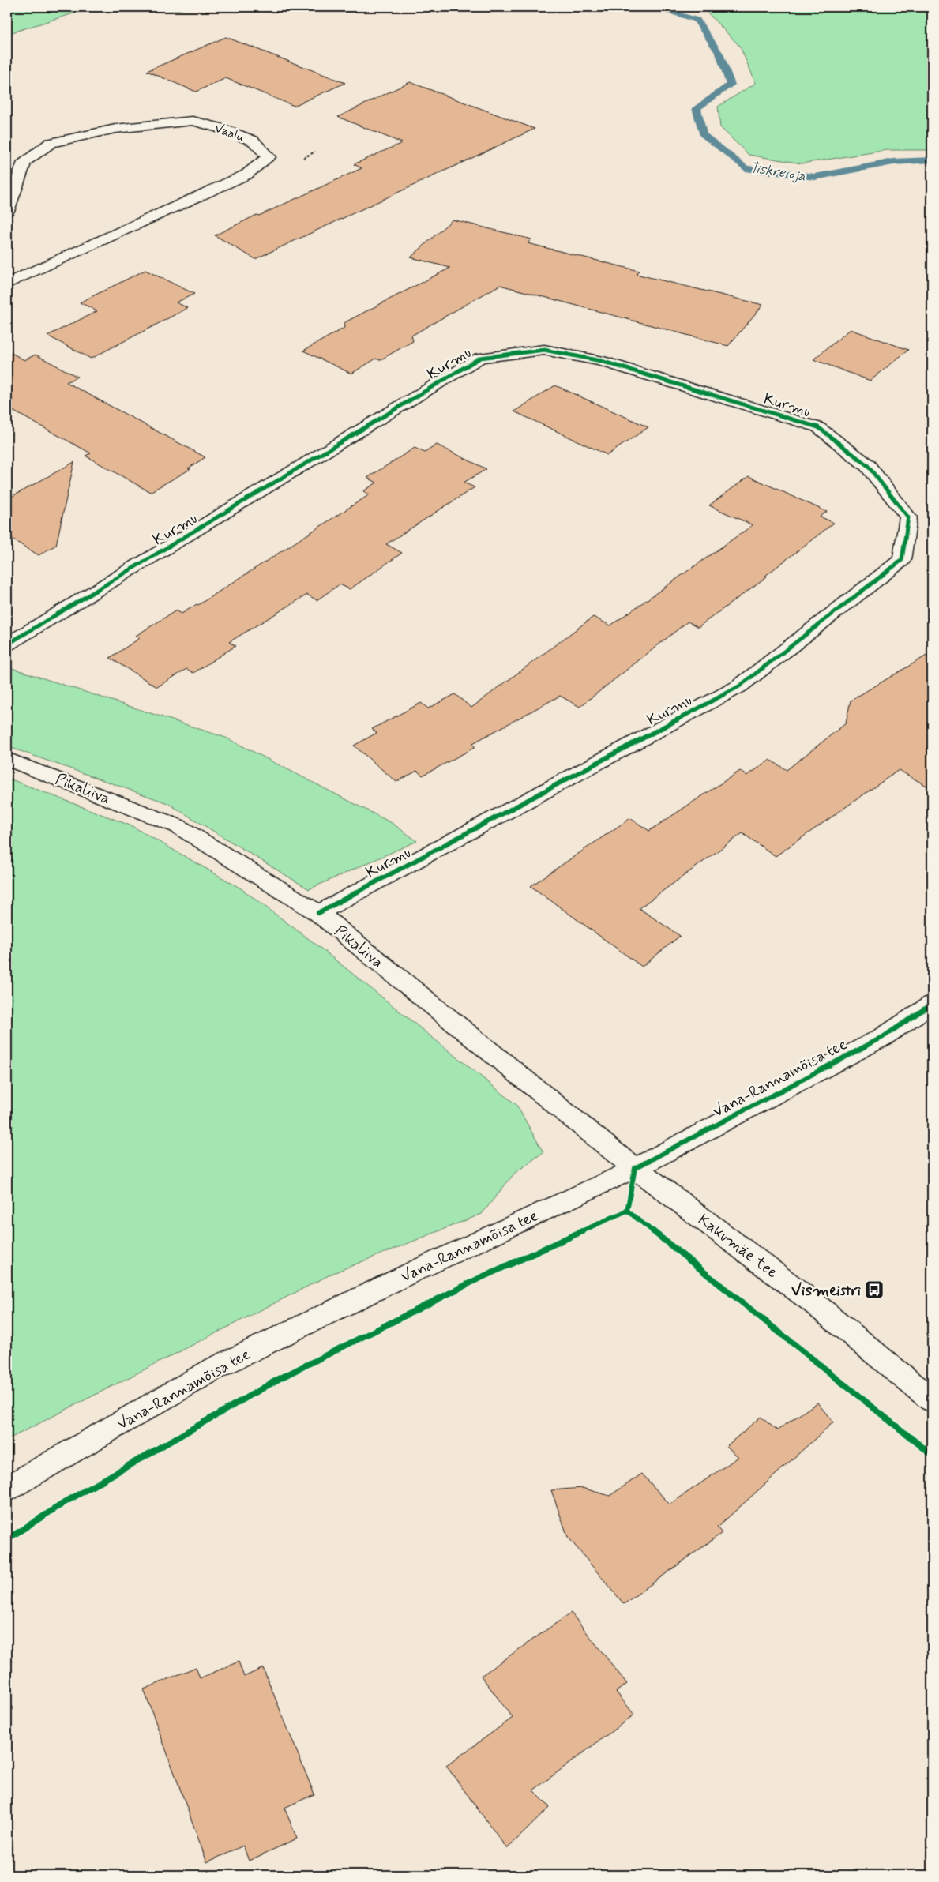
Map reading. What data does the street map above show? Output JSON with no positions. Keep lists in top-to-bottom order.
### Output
{
  "streets": {
    "street": [
      "Vaalu",
      "Kurmu",
      "Pikaliiva",
      "Vana-Rannamõisa tee",
      "Kakumäe tee"
    ]
  },
  "crossings": [
    ["Kurmu", "Pikaliiva"],
    ["Pikaliiva", "Vana-Rannamõisa tee"],
    ["Pikaliiva", "Kakumäe tee"],
    ["Vana-Rannamõisa tee", "Kakumäe tee"]
  ],
  "water": ["Tiskre oja"],
  "places": {
    "bus stop": ["Vismeistri"]
  }
}
